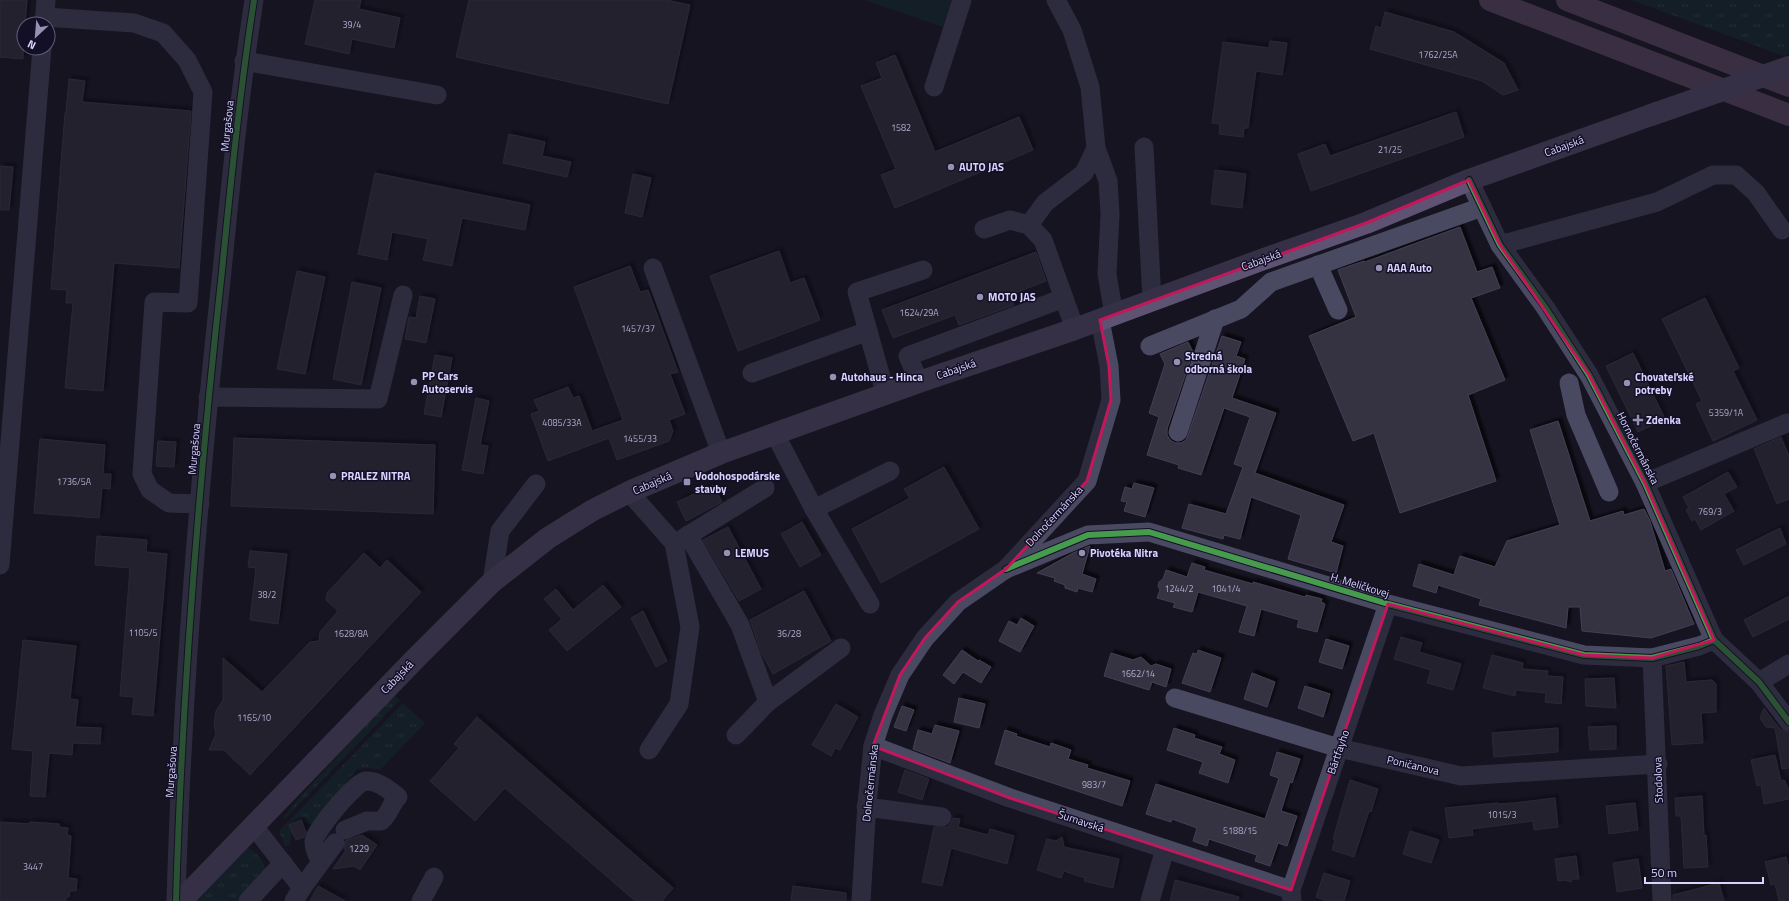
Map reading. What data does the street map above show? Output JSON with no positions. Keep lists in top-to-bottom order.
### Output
{
  "streets": {
    "main road": ["Cabajská"],
    "street": [
      "Murgašova",
      "Hornočermánska",
      "Dolnočermánska",
      "H. Meličkovej",
      "Bártfayho",
      "Poničanova",
      "Stodolova",
      "Šumavská"
    ]
  },
  "crossings": [
    ["Cabajská", "Hornočermánska"],
    ["Cabajská", "Dolnočermánska"],
    ["Hornočermánska", "H. Meličkovej"],
    ["Dolnočermánska", "H. Meličkovej"],
    ["Dolnočermánska", "Šumavská"],
    ["H. Meličkovej", "Bártfayho"],
    ["H. Meličkovej", "Stodolova"],
    ["Bártfayho", "Poničanova"],
    ["Bártfayho", "Šumavská"],
    ["Poničanova", "Stodolova"]
  ],
  "places": {
    "other": [
      "AUTO JAS",
      "AAA Auto",
      "MOTO JAS",
      "Stredná odborná škola",
      "Autohaus - Hinca",
      "PP Cars Autoservis",
      "Chovateľské potreby",
      "PRALEZ NITRA",
      "LEMUS",
      "Pivotéka Nitra"
    ],
    "health": ["Zdenka"],
    "transit": ["Vodohospodárske stavby"]
  },
  "house_numbers": [
    "39/4",
    "1762/25A",
    "1582",
    "21/25",
    "1624/29A",
    "1457/37",
    "5359/1A",
    "4085/33A",
    "1455/33",
    "1736/5A",
    "769/3",
    "1244/2",
    "1041/4",
    "38/2",
    "1105/5",
    "1628/8A",
    "36/28",
    "1662/14",
    "1165/10",
    "983/7",
    "1015/3",
    "5188/15",
    "1229",
    "3447"
  ],
  "scale_bar": "50 m",
  "north": "bottom left"
}
